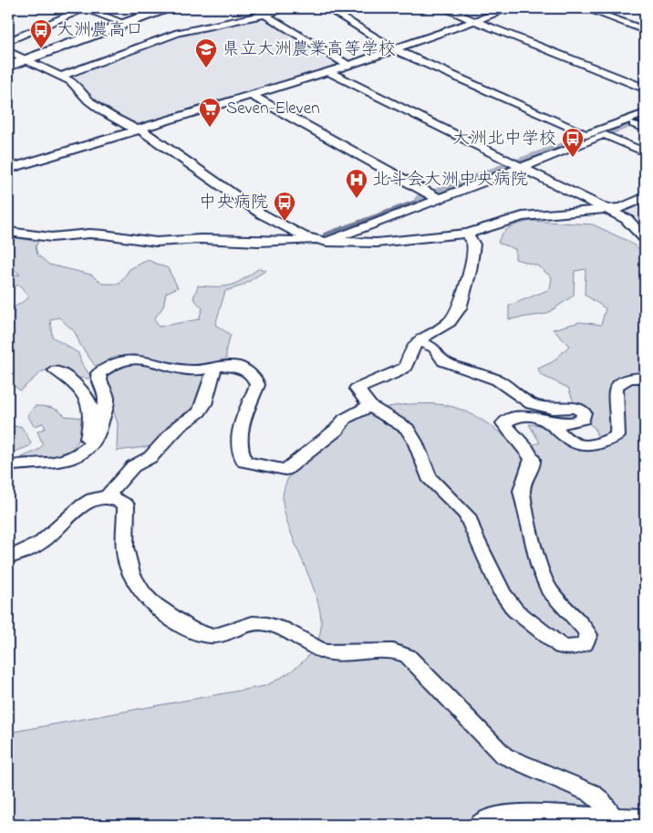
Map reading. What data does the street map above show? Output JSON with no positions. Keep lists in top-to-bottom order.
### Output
{
  "places": {
    "bus stop": ["大洲農高口", "大洲北中学校", "中央病院"],
    "school or university": ["県立大洲農業高等学校"],
    "supermarket": ["Seven-Eleven"],
    "hospital": ["北斗会大洲中央病院"]
  }
}
